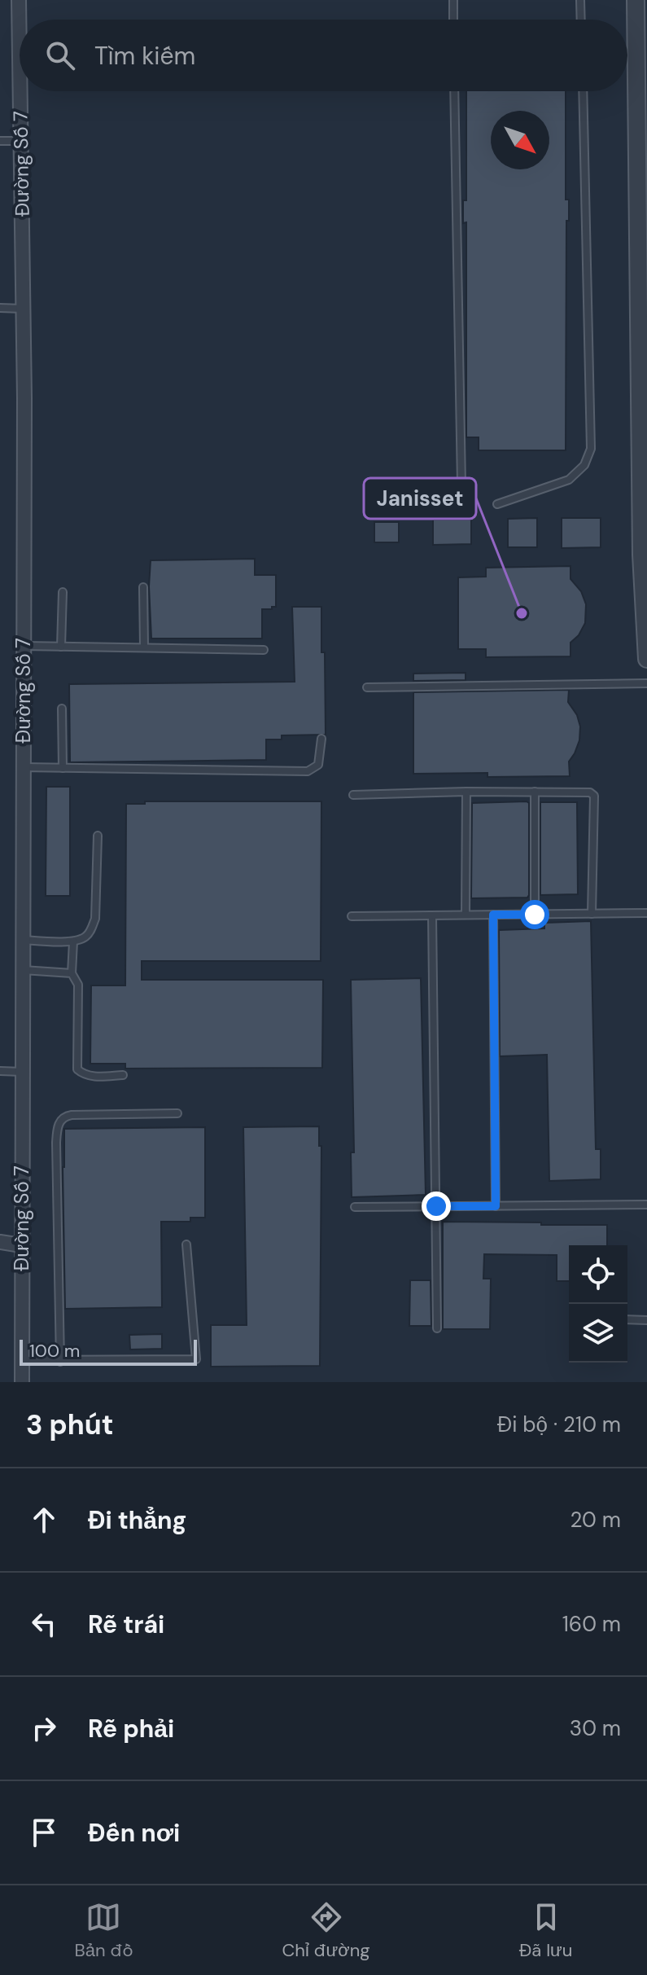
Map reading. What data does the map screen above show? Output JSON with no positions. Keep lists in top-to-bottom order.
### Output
{
  "streets": {
    "street": ["Đường Số 7"]
  },
  "places": ["Janisset"],
  "scale_bar": "100 m",
  "north": "bottom right",
  "page": {
    "search": "Tìm kiếm",
    "scale": "100 m",
    "heading": ["3 phút", "Đi bộ · 210 m"],
    "list": [
      ["Đi thẳng", "20 m"],
      ["Rẽ trái", "160 m"],
      ["Rẽ phải", "30 m"],
      "Đến nơi"
    ],
    "nav": ["Bản đồ", "Chỉ đường", "Đã lưu"]
  }
}
